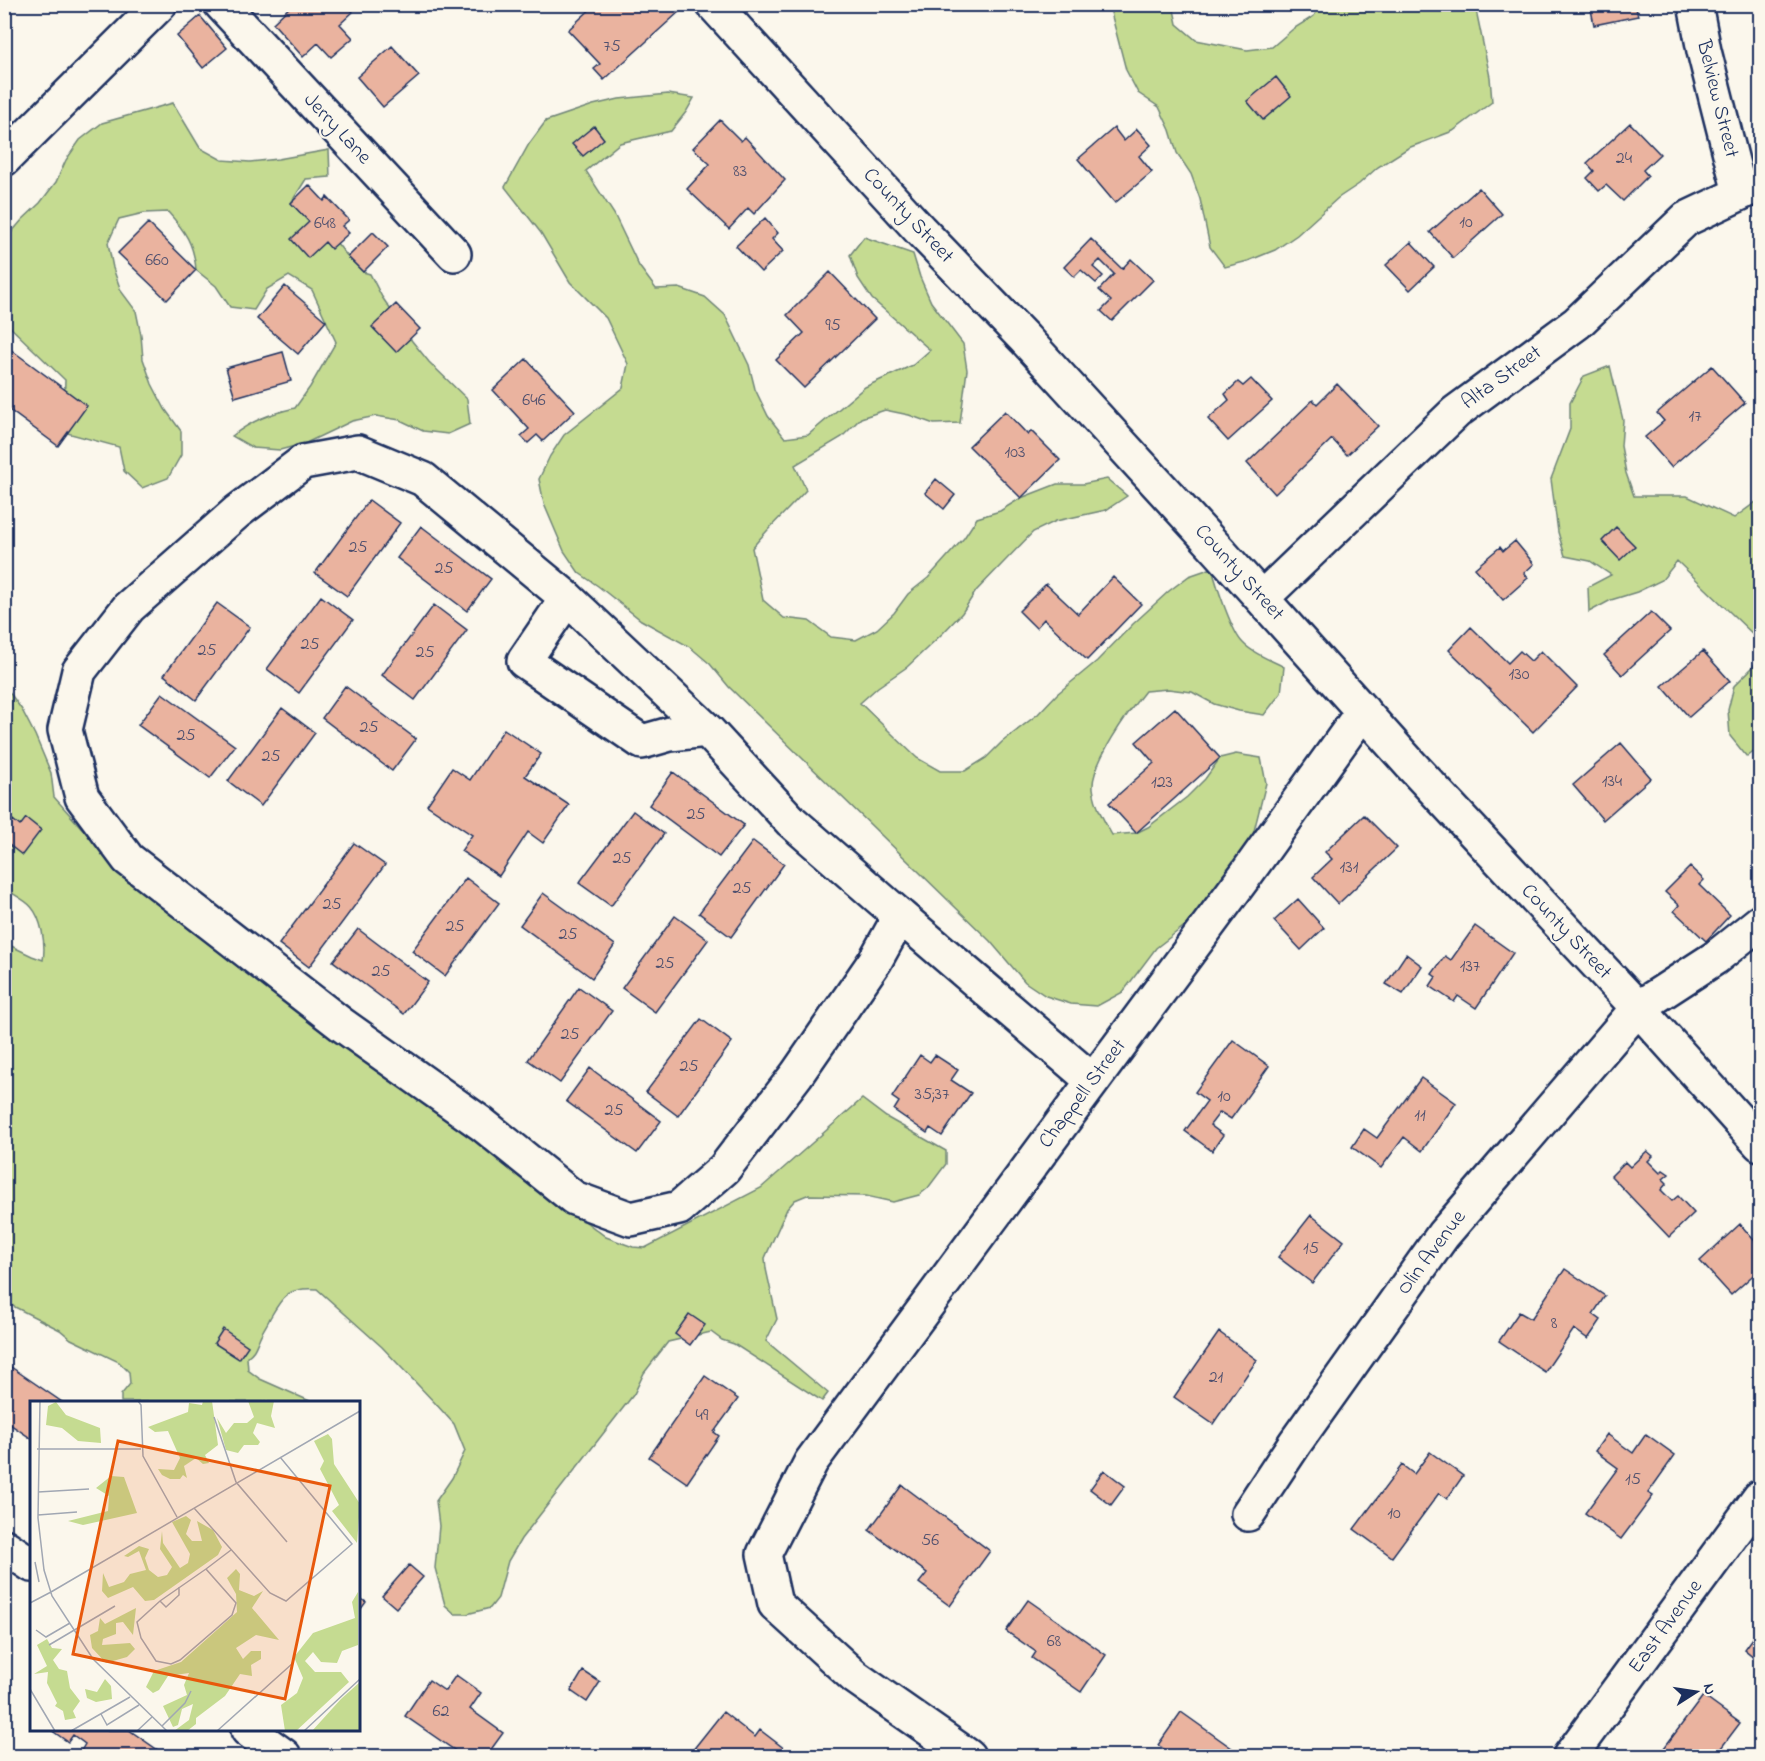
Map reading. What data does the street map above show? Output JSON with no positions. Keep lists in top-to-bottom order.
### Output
{
  "streets": {
    "street": [
      "Belview Street",
      "Jerry Lane",
      "County Street",
      "Alta Street",
      "Chappell Street",
      "Olin Avenue",
      "East Avenue"
    ]
  },
  "crossings": [
    ["Belview Street", "Alta Street"],
    ["County Street", "Alta Street"],
    ["County Street", "Chappell Street"],
    ["County Street", "Olin Avenue"]
  ],
  "house_numbers": [
    "75",
    "24",
    "83",
    "10",
    "648",
    "660",
    "95",
    "646",
    "17",
    "103",
    "25",
    "25",
    "25",
    "25",
    "25",
    "130",
    "25",
    "25",
    "25",
    "134",
    "123",
    "25",
    "25",
    "131",
    "25",
    "25",
    "25",
    "25",
    "25",
    "137",
    "25",
    "25",
    "25",
    "35;37",
    "10",
    "25",
    "11",
    "15",
    "8",
    "21",
    "49",
    "15",
    "10",
    "56",
    "68",
    "62"
  ],
  "north": "right"
}
